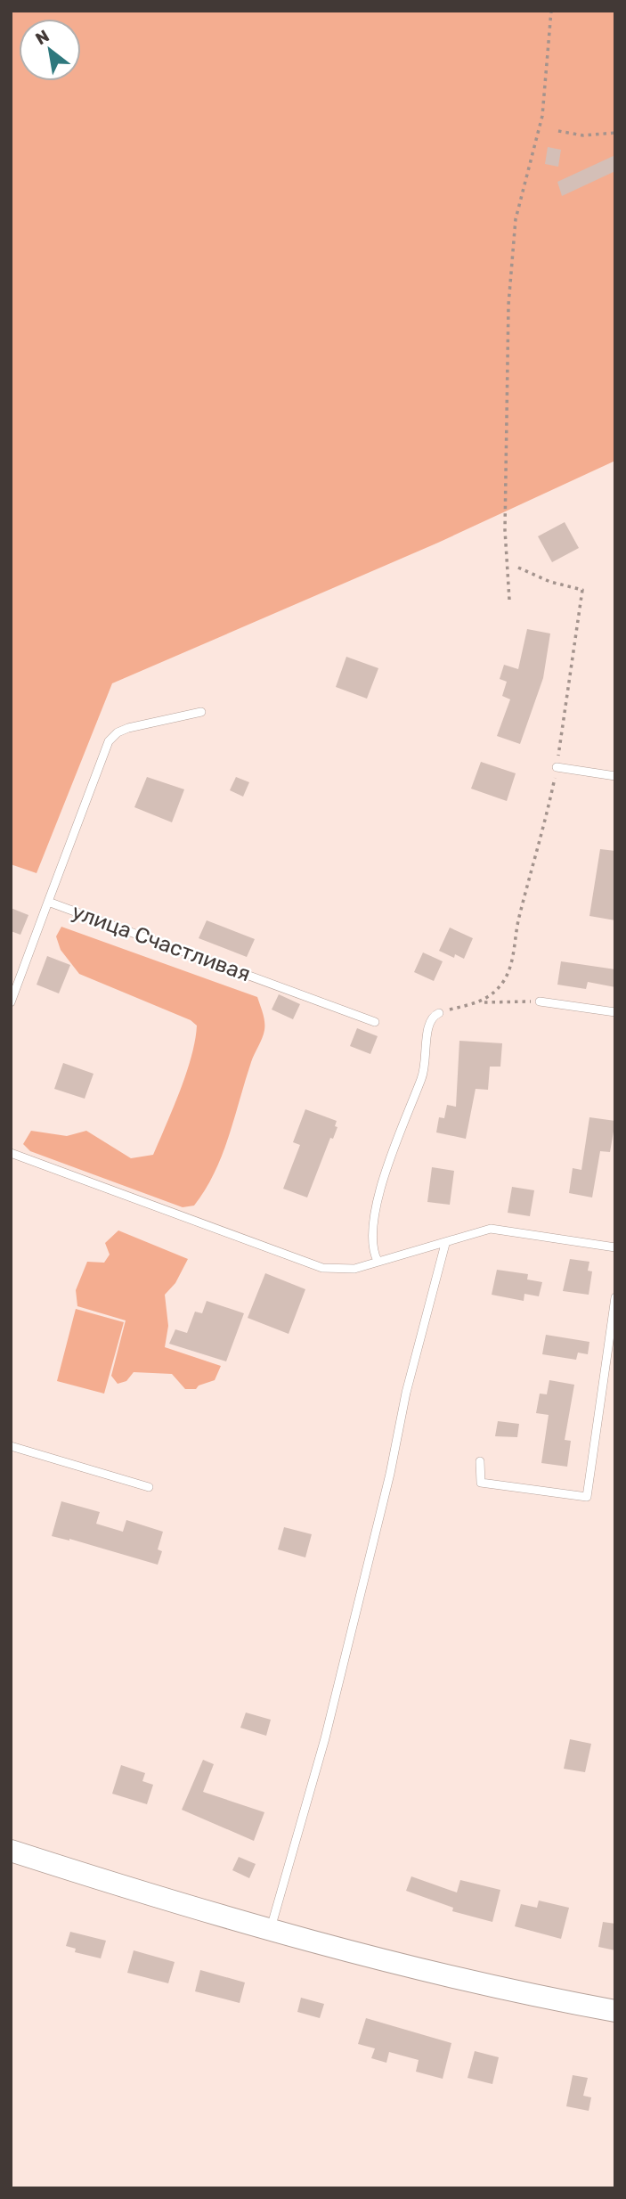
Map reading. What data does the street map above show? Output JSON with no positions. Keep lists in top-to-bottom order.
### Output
{
  "streets": {
    "lane": ["улица Счастливая"]
  },
  "north": "top left"
}
